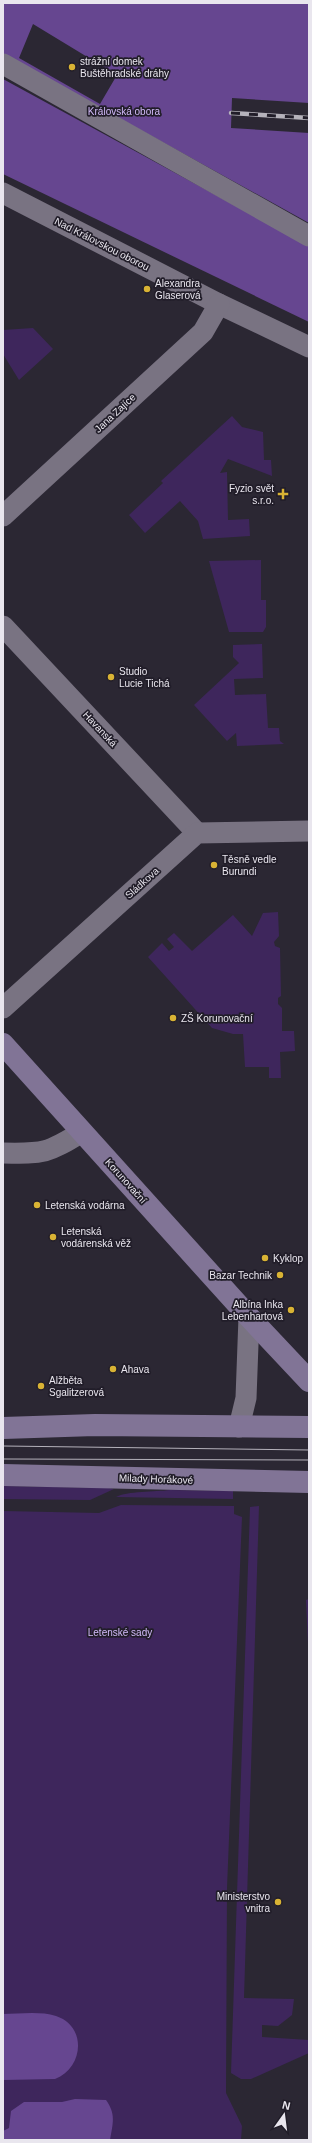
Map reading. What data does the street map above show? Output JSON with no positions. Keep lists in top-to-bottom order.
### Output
{
  "streets": {
    "main road": ["Korunovační", "Milady Horákové"],
    "street": [
      "Nad Královskou oborou",
      "Jana Zajíce",
      "Havanská",
      "Sládkova"
    ]
  },
  "crossings": [
    ["Nad Královskou oborou", "Jana Zajíce"],
    ["Havanská", "Sládkova"]
  ],
  "parks": ["Královská obora", "Letenské sady"],
  "places": {
    "other": [
      "strážní domek Buštěhradské dráhy",
      "Alexandra Glaserová",
      "Studio Lucie Tichá",
      "Těsně vedle Burundi",
      "ZŠ Korunovační",
      "Letenská vodárna",
      "Letenská vodárenská věž",
      "Kyklop",
      "Bazar Technik",
      "Albína Inka Lebenhartová",
      "Ahava",
      "Alžběta Sgalitzerová",
      "Ministerstvo vnitra"
    ],
    "health": ["Fyzio svět s.r.o."]
  },
  "north": "top"
}
